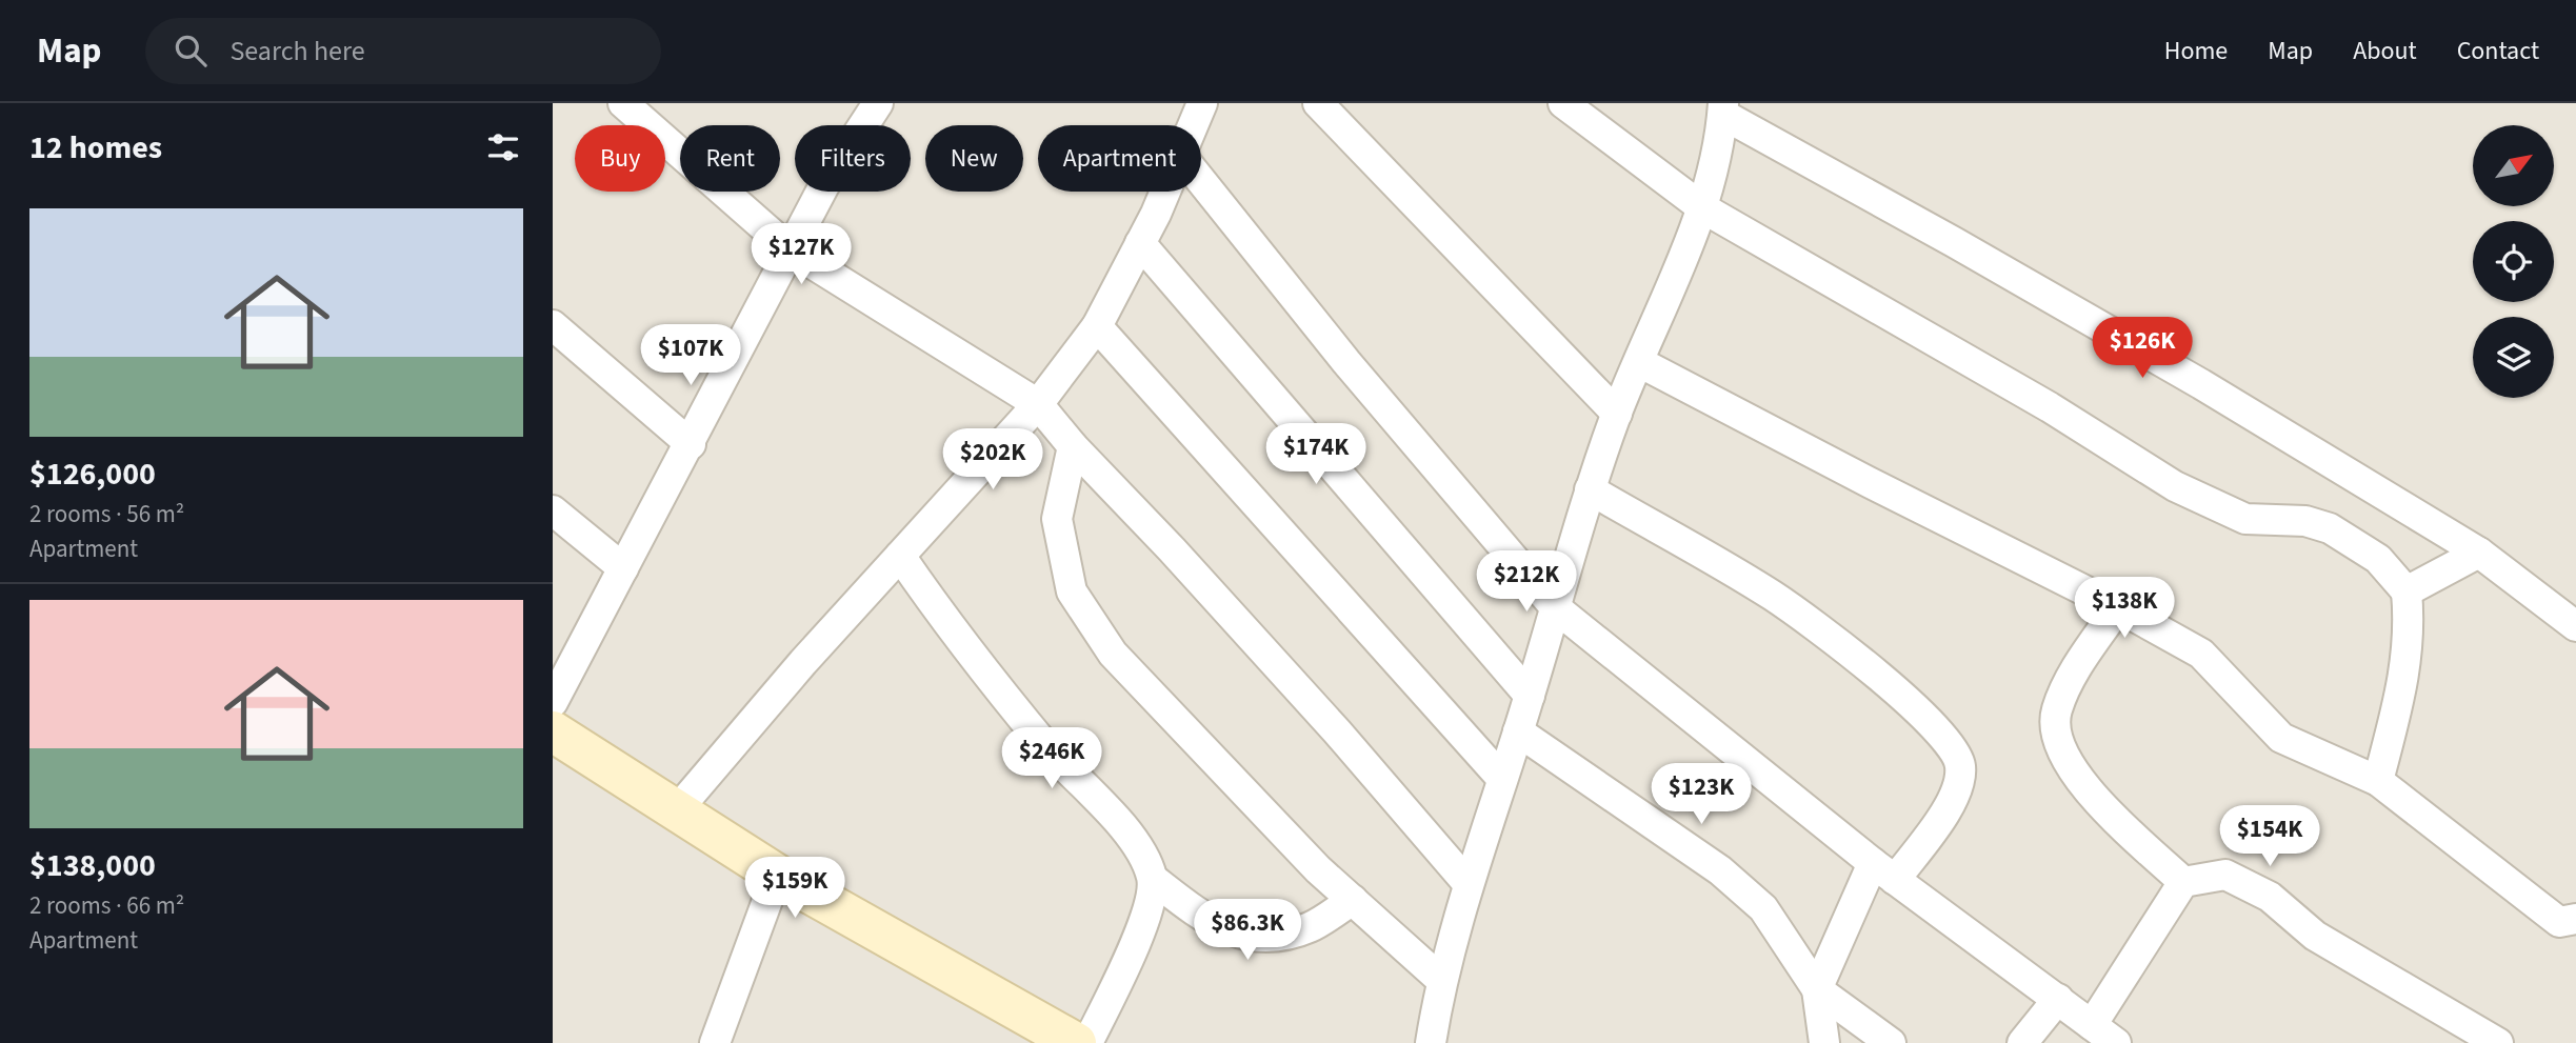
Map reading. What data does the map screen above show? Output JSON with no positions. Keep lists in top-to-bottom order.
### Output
{
  "north": "top right",
  "page": {
    "header": "Map",
    "search": "Search here",
    "nav": [
      "Home",
      "Map",
      "About",
      "Contact"
    ],
    "heading": "12 homes",
    "chip": [
      "Buy",
      "Rent",
      "Filters",
      "New",
      "Apartment"
    ],
    "list": [
      {
        "name": "$126,000",
        "note": "2 rooms · 56 m² · Apartment"
      },
      {
        "name": "$138,000",
        "note": "2 rooms · 66 m² · Apartment"
      }
    ],
    "price": [
      "$127K",
      "$126K",
      "$107K",
      "$174K",
      "$202K",
      "$212K",
      "$138K",
      "$246K",
      "$123K",
      "$154K",
      "$159K",
      "$86.3K"
    ]
  }
}
